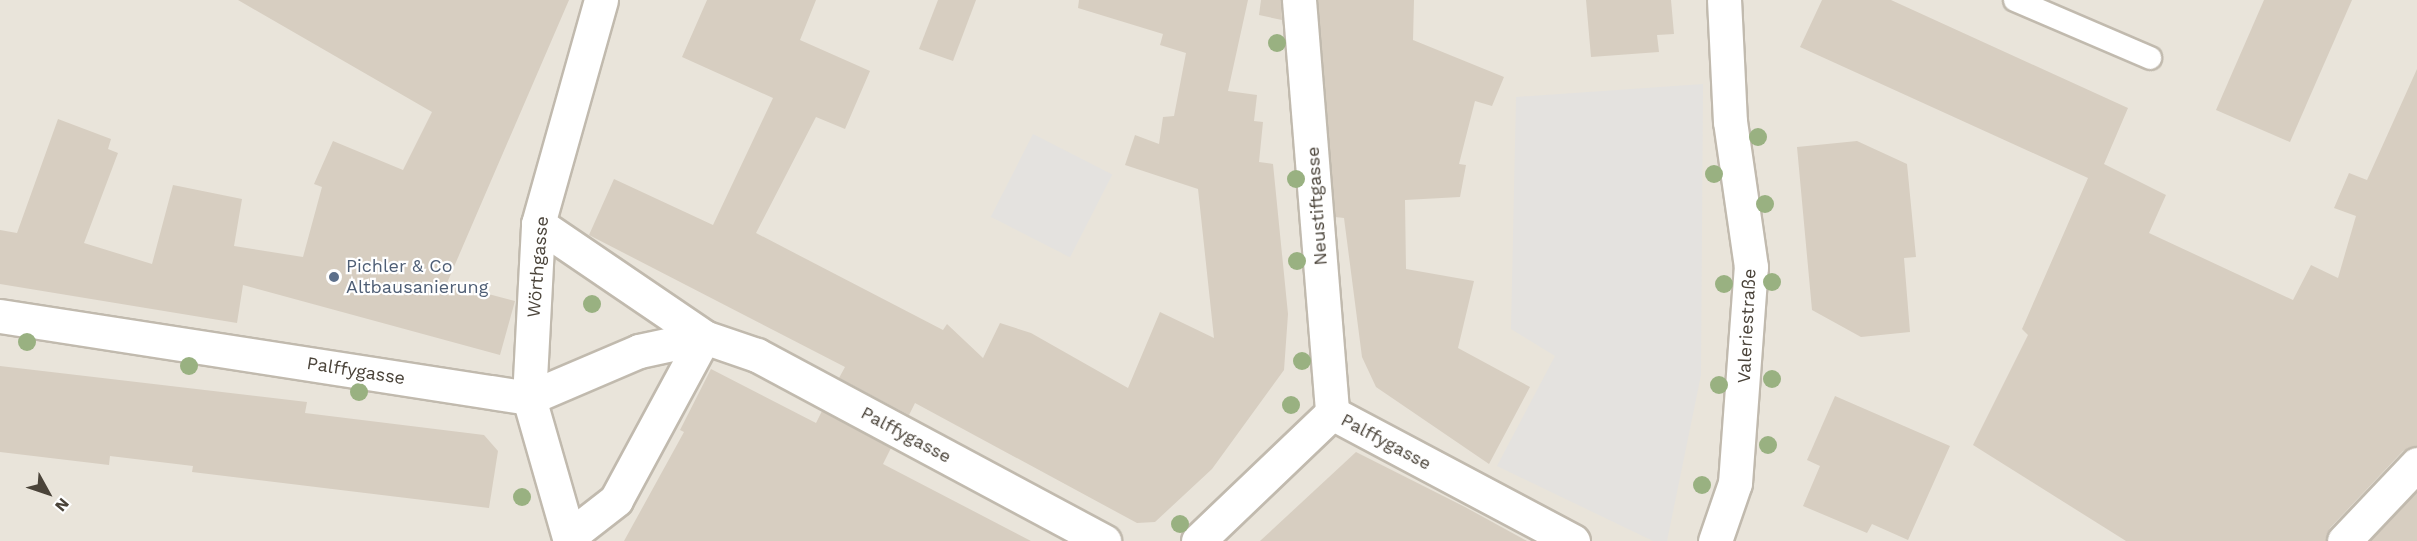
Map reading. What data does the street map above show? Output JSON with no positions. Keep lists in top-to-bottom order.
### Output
{
  "streets": {
    "street": [
      "Neustiftgasse",
      "Wörthgasse",
      "Valeriestraße",
      "Palffygasse"
    ]
  },
  "crossings": [
    ["Neustiftgasse", "Palffygasse"],
    ["Wörthgasse", "Palffygasse"]
  ],
  "places": ["Pichler & Co Altbausanierung"],
  "north": "bottom right"
}
